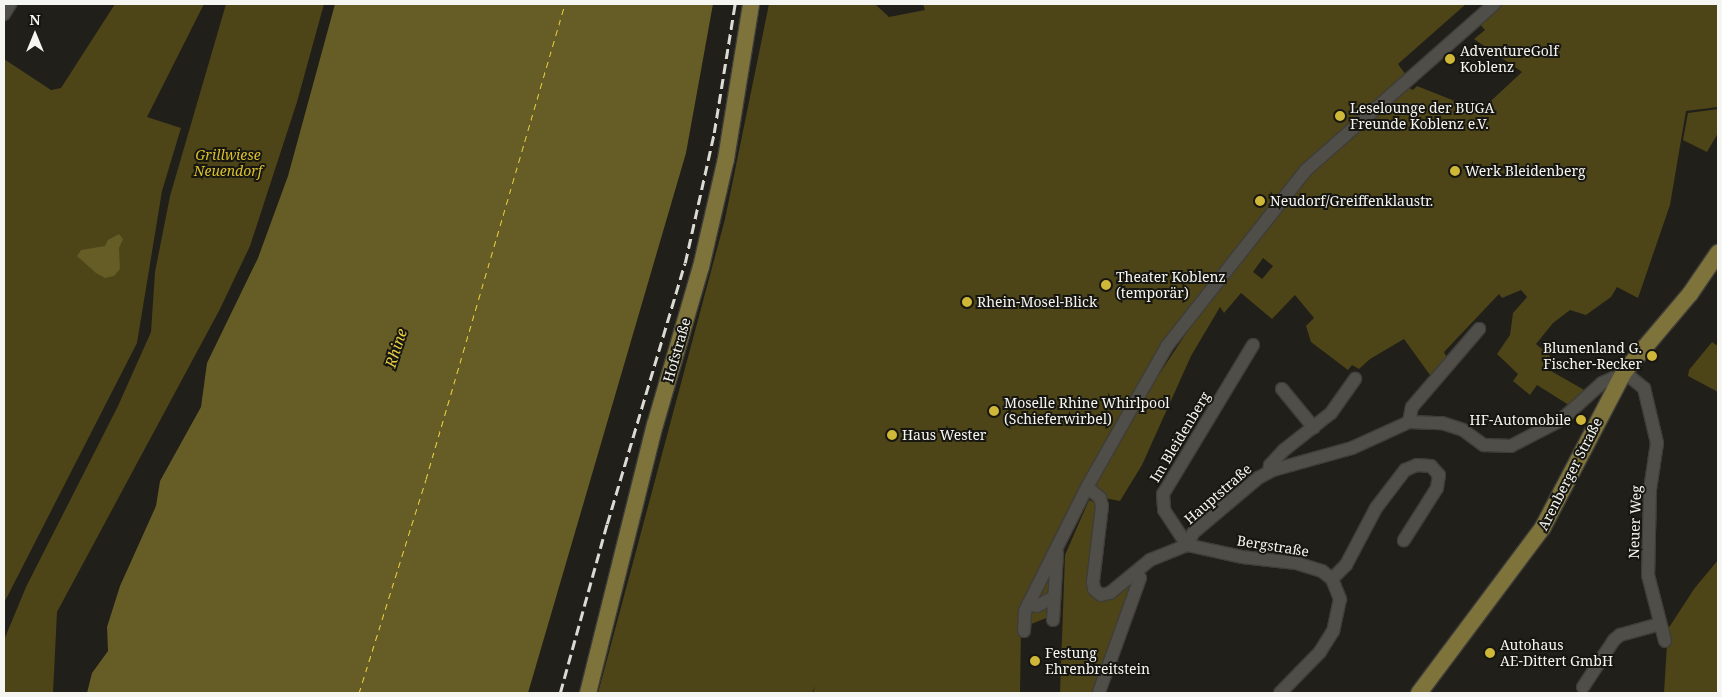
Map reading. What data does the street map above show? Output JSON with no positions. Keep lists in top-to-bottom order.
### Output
{
  "streets": {
    "main road": ["Hofstraße", "Arenberger Straße"],
    "street": [
      "Im Bleidenberg",
      "Hauptstraße",
      "Neuer Weg",
      "Bergstraße"
    ]
  },
  "crossings": [
    ["Im Bleidenberg", "Hauptstraße"],
    ["Im Bleidenberg", "Bergstraße"],
    ["Arenberger Straße", "Neuer Weg"],
    ["Hauptstraße", "Bergstraße"]
  ],
  "water": ["Rhine"],
  "parks": ["Grillwiese Neuendorf"],
  "places": [
    "AdventureGolf Koblenz",
    "Leselounge der BUGA Freunde Koblenz e.V.",
    "Werk Bleidenberg",
    "Neudorf/Greiffenklaustr.",
    "Theater Koblenz (temporär)",
    "Rhein-Mosel-Blick",
    "Blumenland G. Fischer-Recker",
    "Moselle Rhine Whirlpool (Schieferwirbel)",
    "HF-Automobile",
    "Haus Wester",
    "Autohaus AE-Dittert GmbH",
    "Festung Ehrenbreitstein"
  ],
  "north": "top"
}
